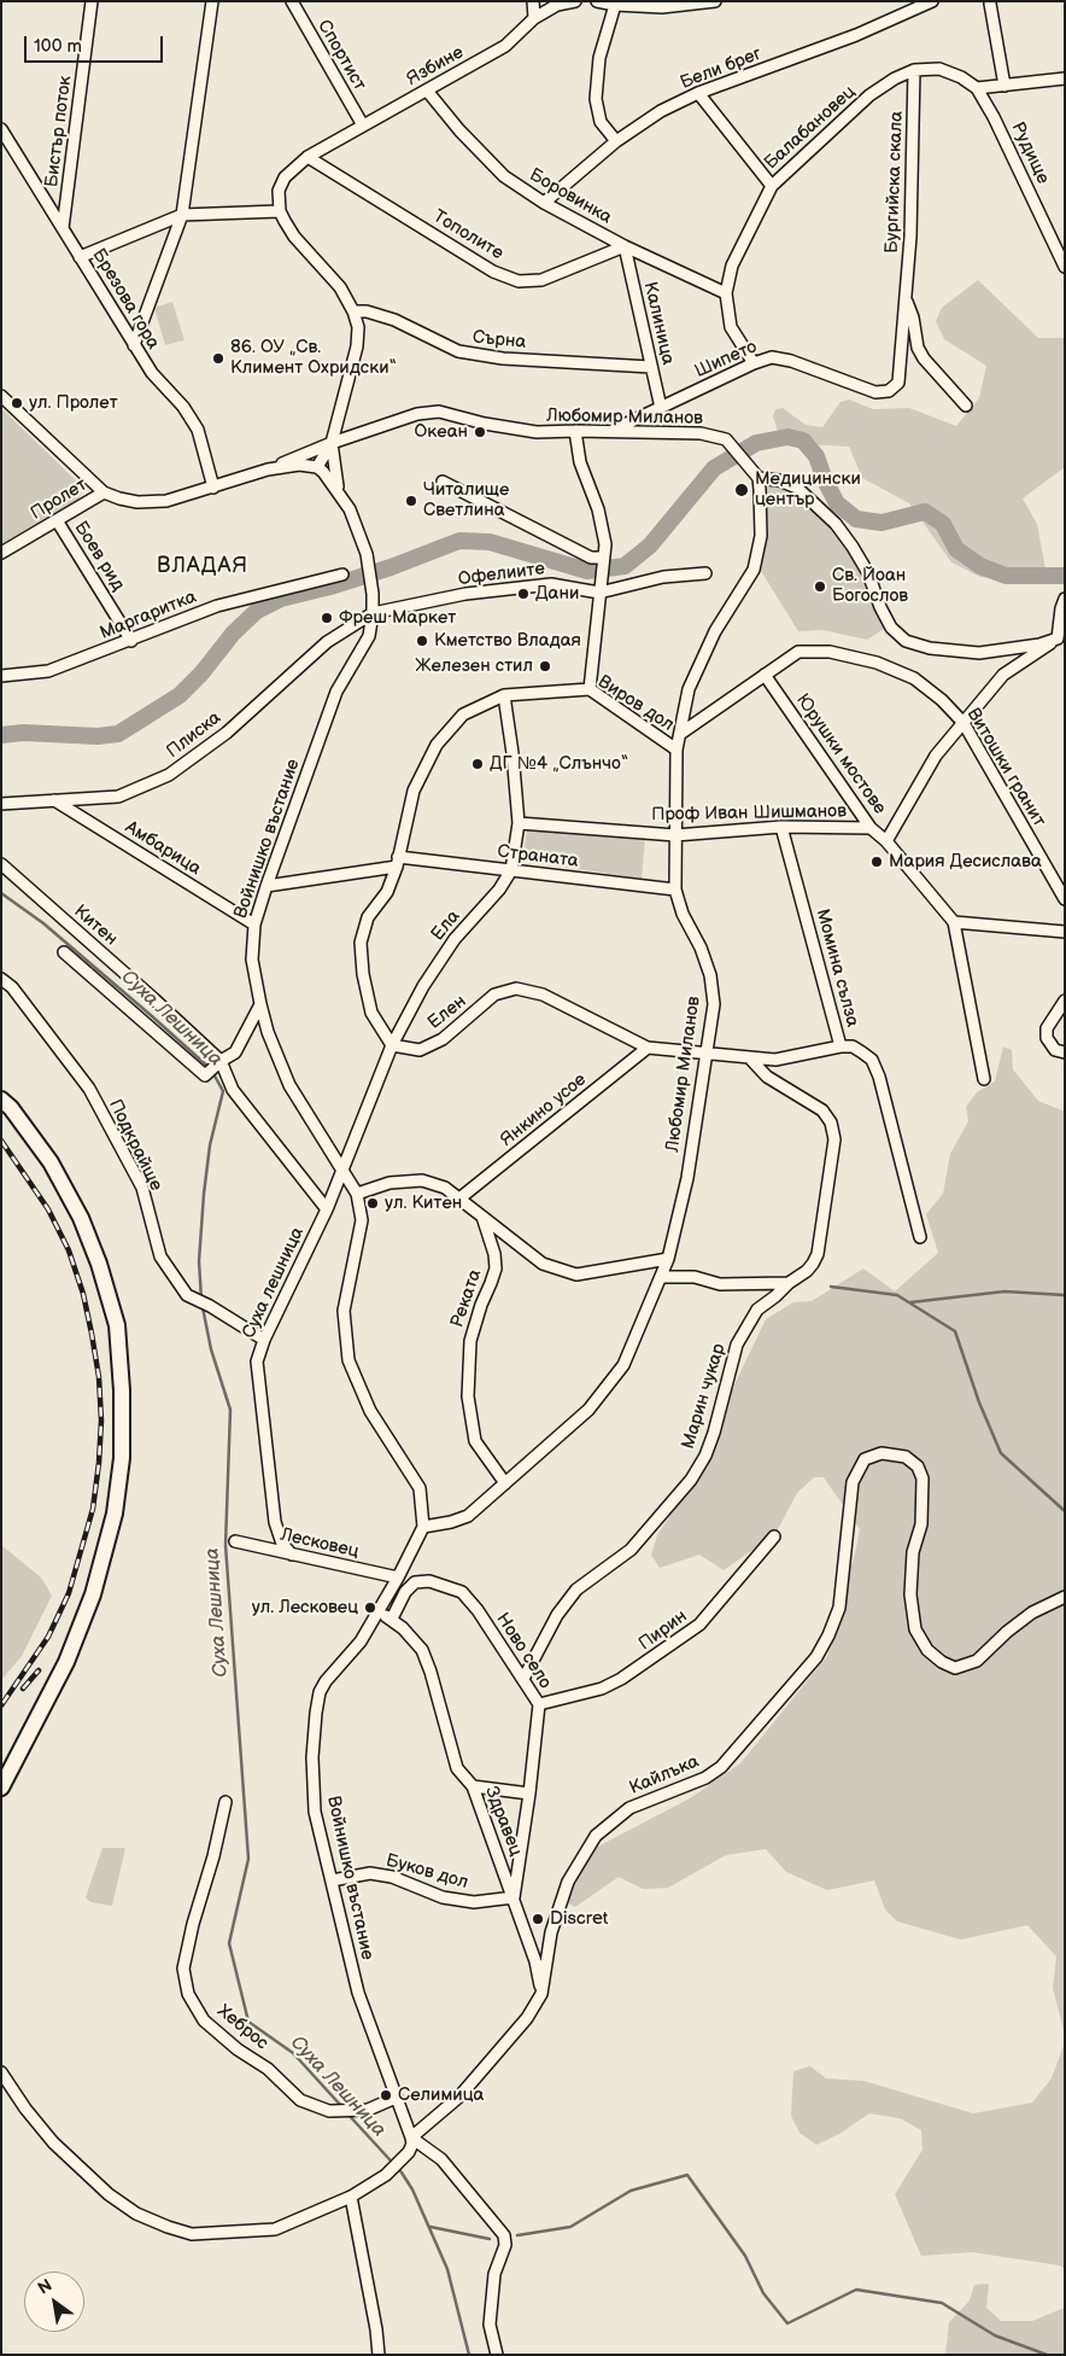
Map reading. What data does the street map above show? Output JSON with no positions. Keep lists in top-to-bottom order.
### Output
{
  "streets": {
    "street": [
      "Спортист",
      "Язбине",
      "Бели брег",
      "Балабановец",
      "Бистър поток",
      "Рудище",
      "Бургийска скала",
      "Боровинка",
      "Тополите",
      "Брезова гора",
      "Калиница",
      "Сърна",
      "Шипето",
      "Любомир Миланов",
      "Пролет",
      "Боев рид",
      "Офелиите",
      "Маргаритка",
      "Виров дол",
      "Плиска",
      "Юрушки мостове",
      "Витошки гранит",
      "Проф Иван Шишманов",
      "Войнишко въстание",
      "Амбарица",
      "Страната",
      "Китен",
      "Ела",
      "Момина сълза",
      "Елен",
      "Янкино усое",
      "Подкрайще",
      "Суха лешница",
      "Реката",
      "Марин чукар",
      "Лесковец",
      "Пирин",
      "Ново село",
      "Кайлъка",
      "Здравец",
      "Буков дол",
      "Хеброс"
    ]
  },
  "crossings": [
    ["Спортист", "Язбине"],
    ["Язбине", "Боровинка"],
    ["Язбине", "Тополите"],
    ["Бели брег", "Боровинка"],
    ["Балабановец", "Бургийска скала"],
    ["Балабановец", "Боровинка"],
    ["Балабановец", "Шипето"],
    ["Бистър поток", "Брезова гора"],
    ["Бургийска скала", "Шипето"],
    ["Боровинка", "Тополите"],
    ["Боровинка", "Калиница"],
    ["Тополите", "Калиница"],
    ["Калиница", "Сърна"],
    ["Калиница", "Шипето"],
    ["Шипето", "Любомир Миланов"],
    ["Любомир Миланов", "Виров дол"],
    ["Любомир Миланов", "Проф Иван Шишманов"],
    ["Любомир Миланов", "Войнишко въстание"],
    ["Любомир Миланов", "Страната"],
    ["Любомир Миланов", "Елен"],
    ["Любомир Миланов", "Реката"],
    ["Пролет", "Боев рид"],
    ["Боев рид", "Маргаритка"],
    ["Офелиите", "Плиска"],
    ["Офелиите", "Войнишко въстание"],
    ["Виров дол", "Юрушки мостове"],
    ["Виров дол", "Витошки гранит"],
    ["Виров дол", "Ела"],
    ["Плиска", "Войнишко въстание"],
    ["Плиска", "Амбарица"],
    ["Юрушки мостове", "Витошки гранит"],
    ["Юрушки мостове", "Проф Иван Шишманов"],
    ["Проф Иван Шишманов", "Ела"],
    ["Проф Иван Шишманов", "Момина сълза"],
    ["Войнишко въстание", "Амбарица"],
    ["Войнишко въстание", "Страната"],
    ["Войнишко въстание", "Ела"],
    ["Войнишко въстание", "Суха лешница"],
    ["Войнишко въстание", "Лесковец"],
    ["Войнишко въстание", "Кайлъка"],
    ["Войнишко въстание", "Здравец"],
    ["Войнишко въстание", "Буков дол"],
    ["Войнишко въстание", "Хеброс"],
    ["Страната", "Ела"],
    ["Китен", "Суха лешница"],
    ["Ела", "Елен"],
    ["Ела", "Суха лешница"],
    ["Момина сълза", "Елен"],
    ["Елен", "Янкино усое"],
    ["Елен", "Марин чукар"],
    ["Подкрайще", "Суха лешница"],
    ["Суха лешница", "Лесковец"],
    ["Марин чукар", "Ново село"],
    ["Пирин", "Ново село"],
    ["Ново село", "Здравец"],
    ["Ново село", "Буков дол"],
    ["Кайлъка", "Здравец"],
    ["Здравец", "Буков дол"]
  ],
  "districts": ["ВЛАДАЯ"],
  "water": ["Суха Лешница"],
  "places": [
    "86. ОУ „Св. Климент Охридски“",
    "ул. Пролет",
    "Океан",
    "Медицински център",
    "Читалище Светлина",
    "Св. Йоан Богослов",
    "Дани",
    "Фреш Маркет",
    "Кметство Владая",
    "Железен стил",
    "ДГ №4 „Слънчо“",
    "Мария Десислава",
    "ул. Китен",
    "ул. Лесковец",
    "Discret",
    "Селимица"
  ],
  "scale_bar": "100 m",
  "north": "top left"
}
